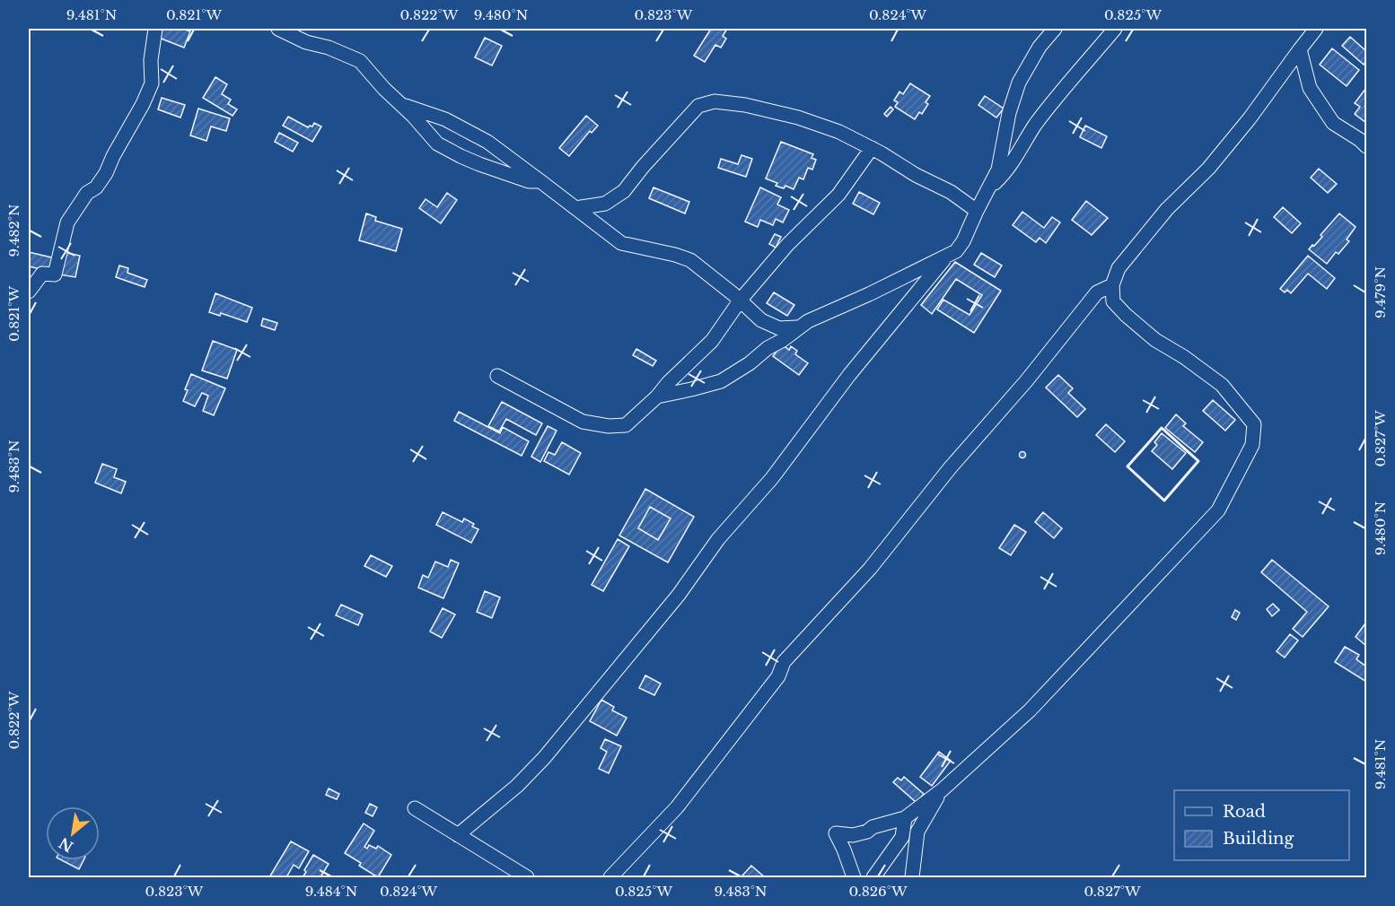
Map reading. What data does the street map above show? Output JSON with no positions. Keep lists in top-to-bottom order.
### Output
{
  "legend": ["Road", "Building"],
  "north": "bottom left",
  "coordinates": [
    "9.481°N",
    "0.821°W",
    "0.822°W",
    "9.480°N",
    "0.823°W",
    "0.824°W",
    "0.825°W",
    "9.482°N",
    "9.479°N",
    "0.827°W",
    "9.483°N",
    "9.484°N",
    "0.826°W"
  ]
}
